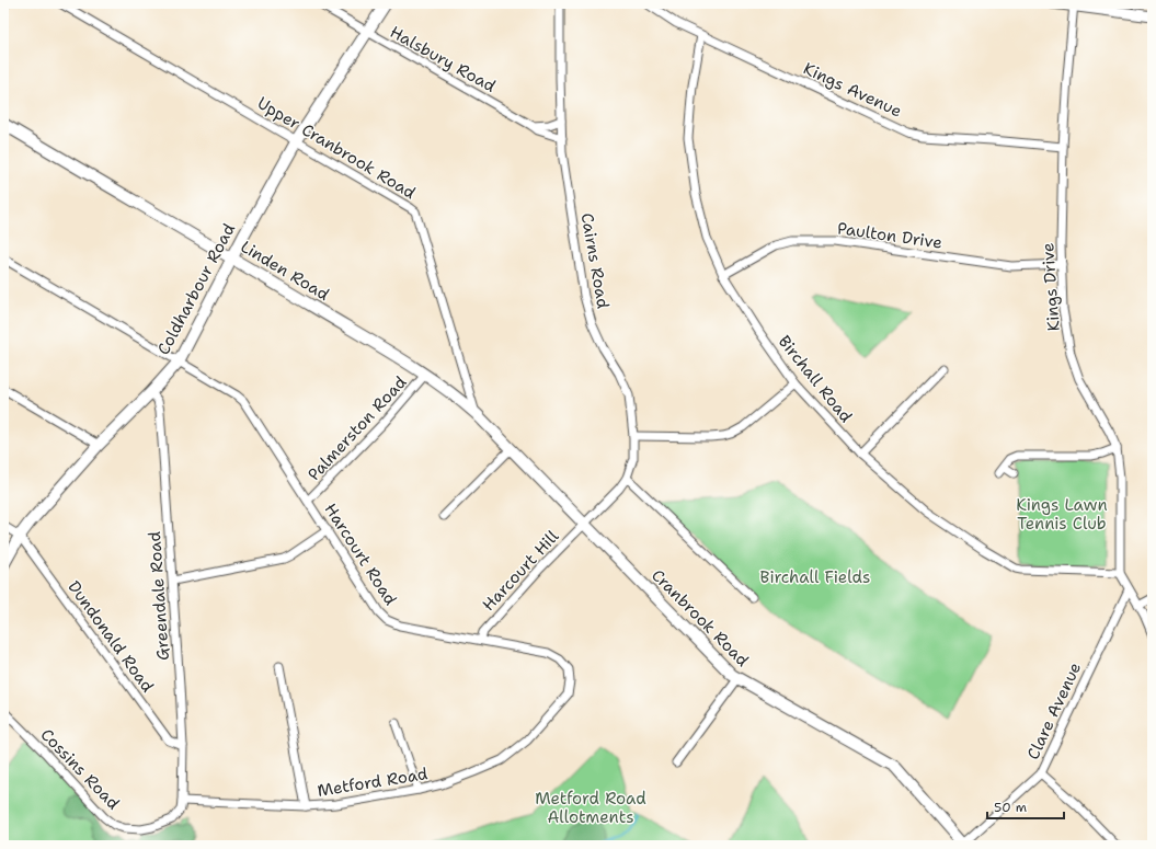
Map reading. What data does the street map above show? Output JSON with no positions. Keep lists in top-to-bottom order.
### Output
{
  "streets": {
    "main road": ["Linden Road", "Coldharbour Road", "Cranbrook Road"],
    "street": [
      "Halsbury Road",
      "Kings Avenue",
      "Upper Cranbrook Road",
      "Paulton Drive",
      "Cairns Road",
      "Kings Drive",
      "Birchall Road",
      "Palmerston Road",
      "Harcourt Road",
      "Harcourt Hill",
      "Greendale Road",
      "Dundonald Road",
      "Clare Avenue",
      "Cossins Road",
      "Metford Road"
    ]
  },
  "crossings": [
    ["Halsbury Road", "Cairns Road"],
    ["Halsbury Road", "Coldharbour Road"],
    ["Kings Avenue", "Kings Drive"],
    ["Kings Avenue", "Birchall Road"],
    ["Upper Cranbrook Road", "Linden Road"],
    ["Upper Cranbrook Road", "Coldharbour Road"],
    ["Upper Cranbrook Road", "Cranbrook Road"],
    ["Paulton Drive", "Kings Drive"],
    ["Paulton Drive", "Birchall Road"],
    ["Cairns Road", "Harcourt Hill"],
    ["Cairns Road", "Cranbrook Road"],
    ["Linden Road", "Coldharbour Road"],
    ["Linden Road", "Palmerston Road"],
    ["Linden Road", "Cranbrook Road"],
    ["Kings Drive", "Birchall Road"],
    ["Kings Drive", "Clare Avenue"],
    ["Coldharbour Road", "Harcourt Road"],
    ["Coldharbour Road", "Greendale Road"],
    ["Coldharbour Road", "Dundonald Road"],
    ["Palmerston Road", "Harcourt Road"],
    ["Harcourt Road", "Harcourt Hill"],
    ["Harcourt Road", "Metford Road"],
    ["Harcourt Hill", "Cranbrook Road"],
    ["Greendale Road", "Dundonald Road"],
    ["Greendale Road", "Cossins Road"],
    ["Greendale Road", "Metford Road"],
    ["Cranbrook Road", "Clare Avenue"],
    ["Cossins Road", "Metford Road"]
  ],
  "parks": ["Kings Lawn Tennis Club", "Birchall Fields", "Metford Road Allotments"],
  "scale_bar": "50 m"
}
